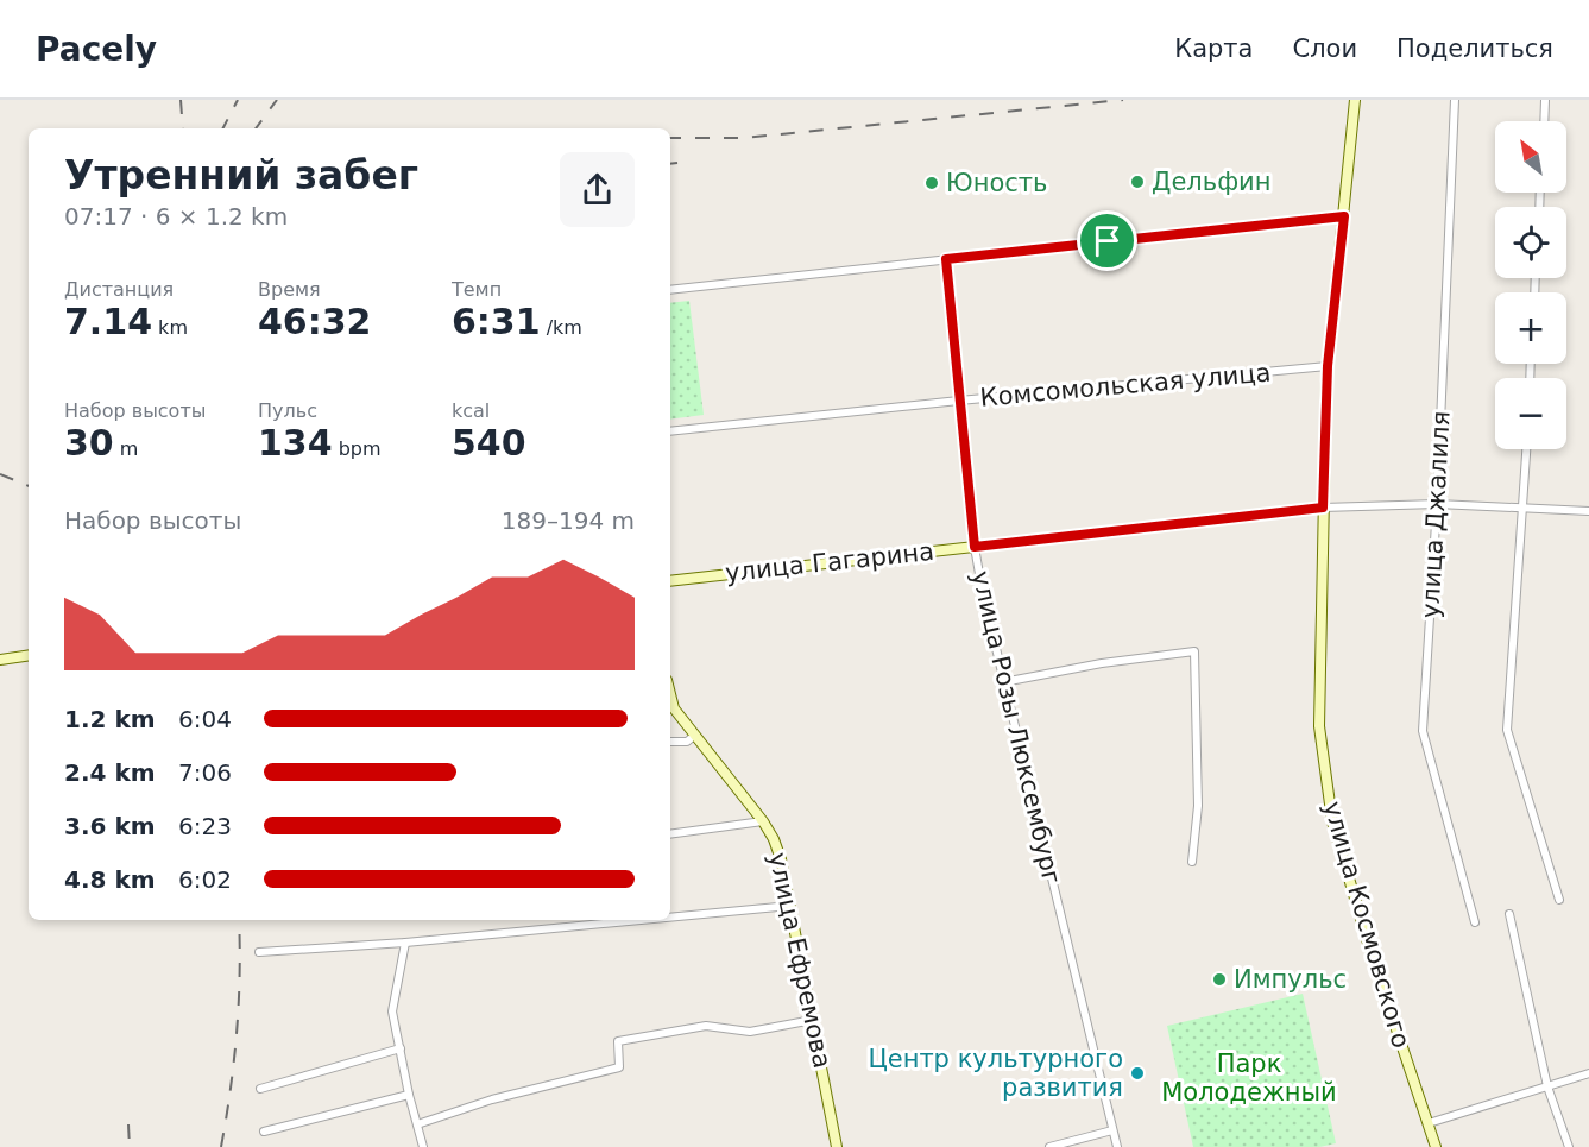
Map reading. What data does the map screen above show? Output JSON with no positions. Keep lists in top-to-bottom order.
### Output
{
  "streets": {
    "street": [
      "Комсомольская улица",
      "улица Джалиля",
      "улица Гагарина",
      "улица Розы Люксембург",
      "улица Космовского",
      "улица Ефремова"
    ]
  },
  "crossings": [
    ["Комсомольская улица", "улица Розы Люксембург"],
    ["Комсомольская улица", "улица Космовского"],
    ["улица Джалиля", "улица Гагарина"],
    ["улица Гагарина", "улица Розы Люксембург"],
    ["улица Гагарина", "улица Космовского"]
  ],
  "parks": ["Парк Молодежный"],
  "places": [
    "Дельфин",
    "Юность",
    "Импульс",
    "Центр культурного развития"
  ],
  "north": "top left",
  "page": {
    "header": "Pacely",
    "nav": ["Карта", "Слои", "Поделиться"],
    "map_buttons": ["+", "−"],
    "heading": ["Утренний забег", "07:17 · 6 × 1.2 km"],
    "stats": [
      ["Дистанция", "7.14 km"],
      ["Время", "46:32"],
      ["Темп", "6:31 /km"],
      ["Набор высоты", "30 m"],
      ["Пульс", "134 bpm"],
      ["kcal", "540"]
    ],
    "chart": ["Набор высоты", "189–194 m"],
    "list": [
      {
        "name": "1.2 km",
        "note": "6:04"
      },
      {
        "name": "2.4 km",
        "note": "7:06"
      },
      {
        "name": "3.6 km",
        "note": "6:23"
      },
      {
        "name": "4.8 km",
        "note": "6:02"
      }
    ]
  }
}
